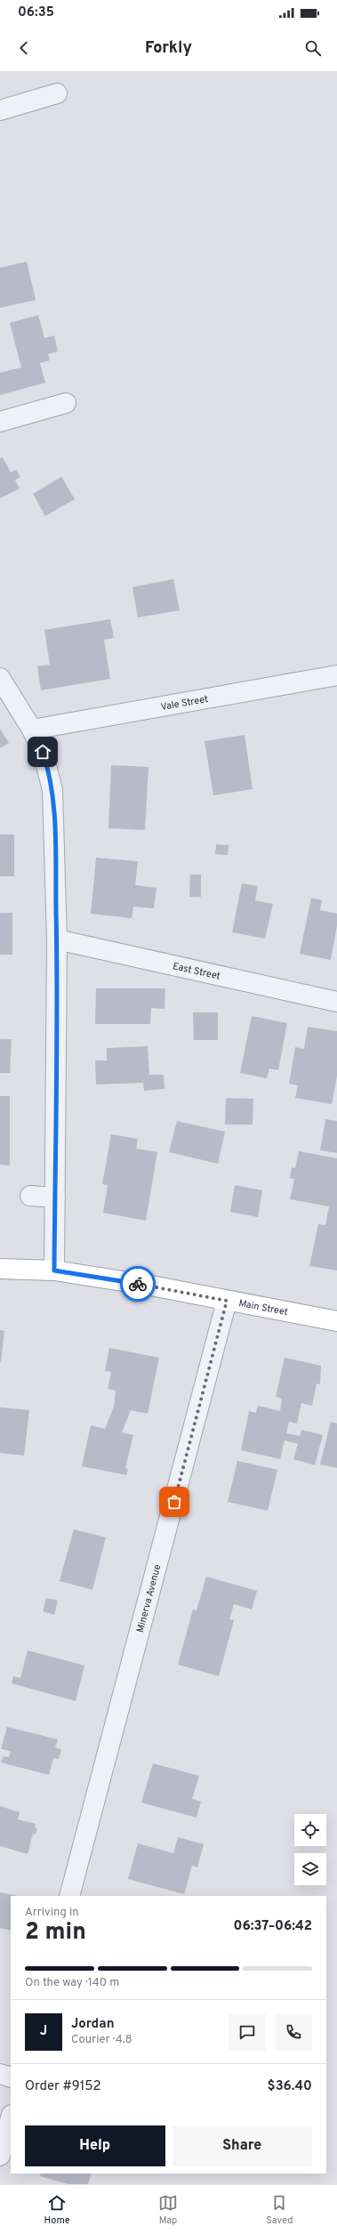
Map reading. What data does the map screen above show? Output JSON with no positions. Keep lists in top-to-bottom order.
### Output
{
  "streets": {
    "main road": ["Main Street"],
    "street": ["Vale Street", "East Street", "Minerva Avenue"]
  },
  "crossings": [
    ["Main Street", "Minerva Avenue"]
  ],
  "page": {
    "status": "06:35",
    "header": "Forkly",
    "heading": ["2 min", "Arriving in", "06:37–06:42"],
    "panel": [
      "Jordan",
      "Courier · 4.8",
      "Order #9152",
      "$36.40"
    ],
    "bar": "On the way · 140 m",
    "round": "J",
    "buttons": ["Help", "Share"],
    "tabs": ["Home", "Map", "Saved"]
  }
}
